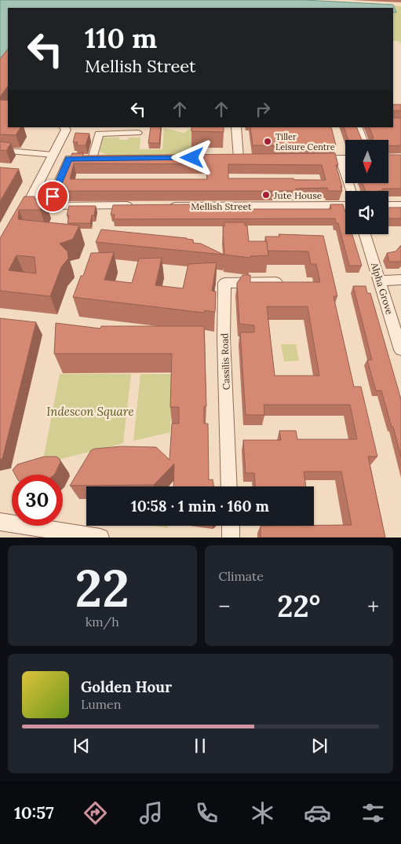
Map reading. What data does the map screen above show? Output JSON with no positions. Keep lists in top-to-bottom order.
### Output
{
  "streets": {
    "street": ["Mellish Street", "Alpha Grove", "Cassilis Road"]
  },
  "parks": ["Indescon Square"],
  "places": ["Tiller Leisure Centre", "Jute House"],
  "north": "bottom",
  "page": {
    "turn": ["110 m", "Mellish Street"],
    "limit": "30",
    "trip": "10:58 · 1 min · 160 m",
    "tile": [
      ["22", "km/h"],
      "Climate"
    ],
    "heat": ["−", "22°", "+"],
    "song": ["Golden Hour", "Lumen"],
    "tabs": "10:57"
  }
}
